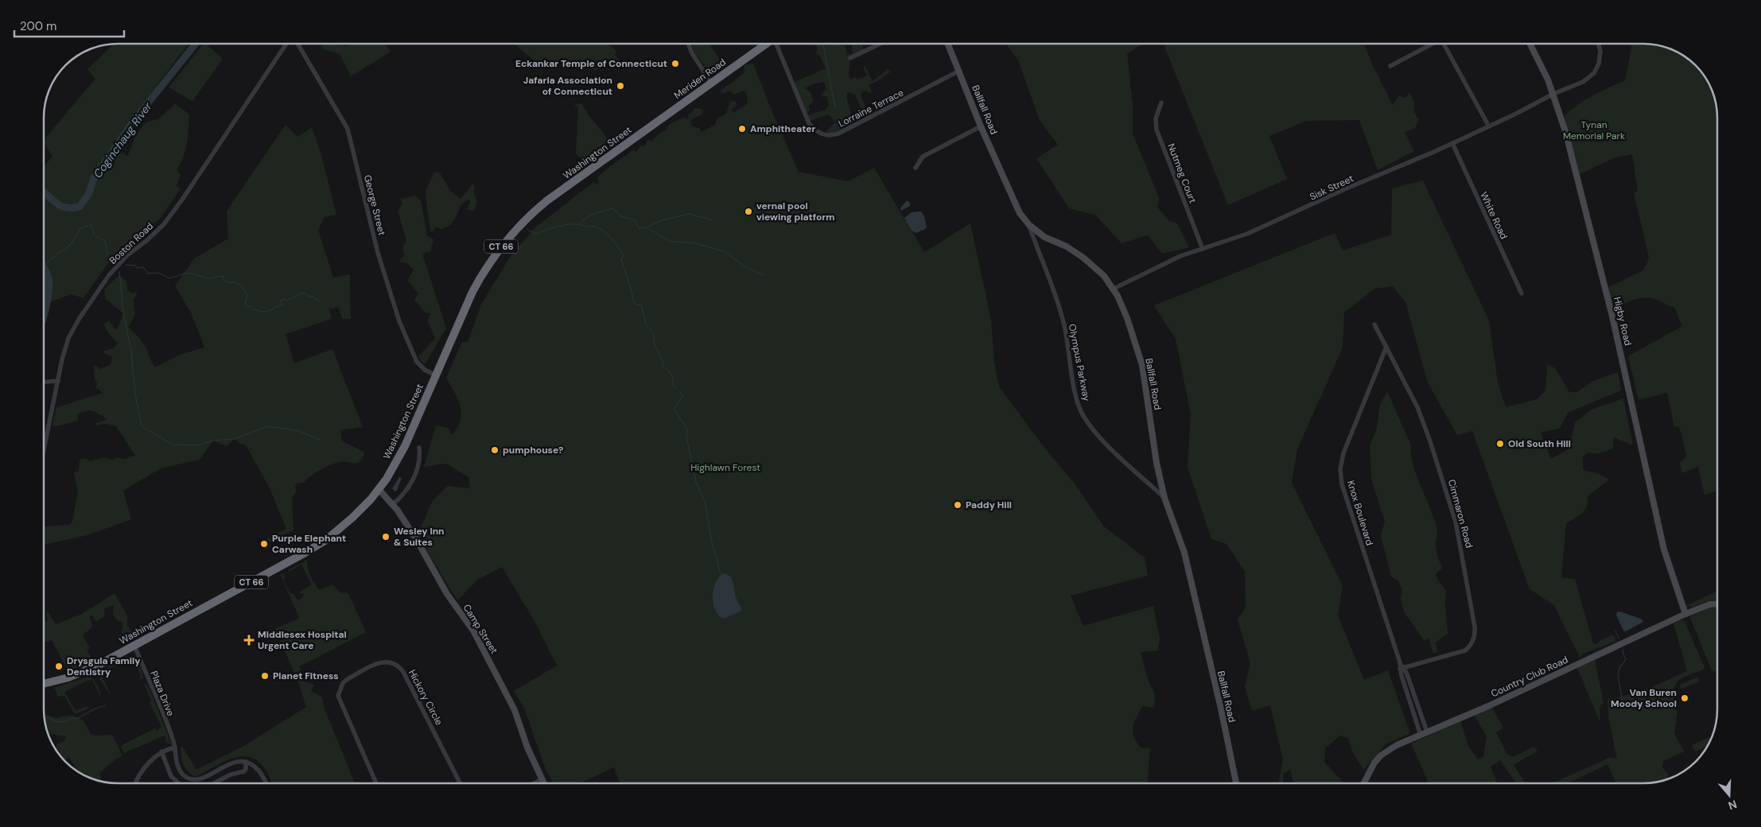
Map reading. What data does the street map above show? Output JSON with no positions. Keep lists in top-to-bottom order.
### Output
{
  "streets": {
    "highway": ["Meriden Road", "Washington Street", "CT 66"],
    "main road": [
      "Ballfall Road",
      "Higby Road",
      "Camp Street",
      "Country Club Road"
    ],
    "street": [
      "Lorraine Terrace",
      "Nutmeg Court",
      "Sisk Street",
      "George Street",
      "White Road",
      "Boston Road",
      "Olympus Parkway",
      "Knox Boulevard",
      "Cimmaron Road",
      "Plaza Drive",
      "Hickory Circle"
    ]
  },
  "crossings": [
    ["Meriden Road", "Washington Street"],
    ["Lorraine Terrace", "Ballfall Road"],
    ["Ballfall Road", "Sisk Street"],
    ["Ballfall Road", "Olympus Parkway"],
    ["Washington Street", "George Street"],
    ["Washington Street", "Camp Street"],
    ["Washington Street", "Plaza Drive"],
    ["Nutmeg Court", "Sisk Street"],
    ["Sisk Street", "White Road"],
    ["Sisk Street", "Higby Road"],
    ["Higby Road", "Country Club Road"],
    ["Knox Boulevard", "Cimmaron Road"],
    ["Knox Boulevard", "Country Club Road"]
  ],
  "water": ["Coginchaug River"],
  "parks": ["Tynan Memorial Park", "Highlawn Forest"],
  "places": {
    "other": [
      "Eckankar Temple of Connecticut",
      "Jafaria Association of Connecticut",
      "Amphitheater",
      "vernal pool viewing platform",
      "Old South Hill",
      "pumphouse?",
      "Paddy Hill",
      "Wesley Inn & Suites",
      "Purple Elephant Carwash",
      "Drysgula Family Dentistry",
      "Planet Fitness",
      "Van Buren Moody School"
    ],
    "health": ["Middlesex Hospital Urgent Care"]
  },
  "scale_bar": "200 m",
  "north": "bottom"
}
